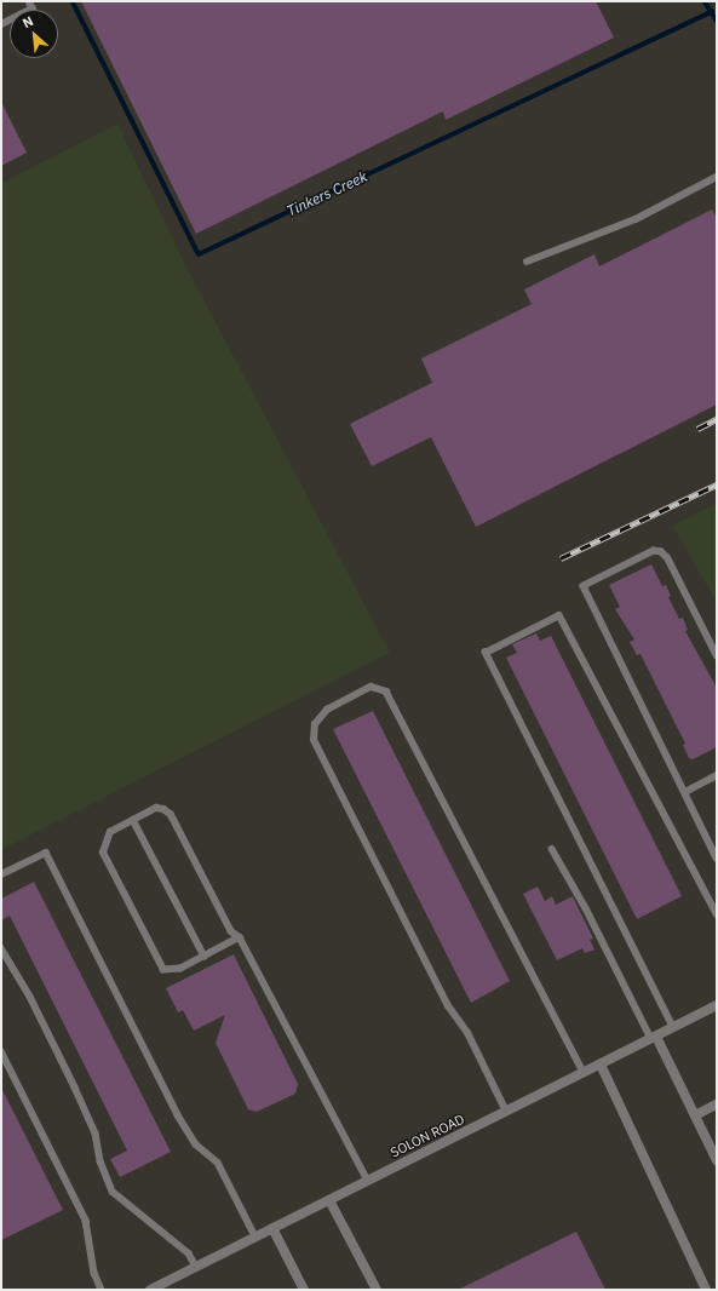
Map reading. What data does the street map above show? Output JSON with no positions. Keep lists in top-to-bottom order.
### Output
{
  "streets": {
    "street": ["SOLON ROAD"]
  },
  "water": ["Tinkers Creek"],
  "north": "top left"
}
